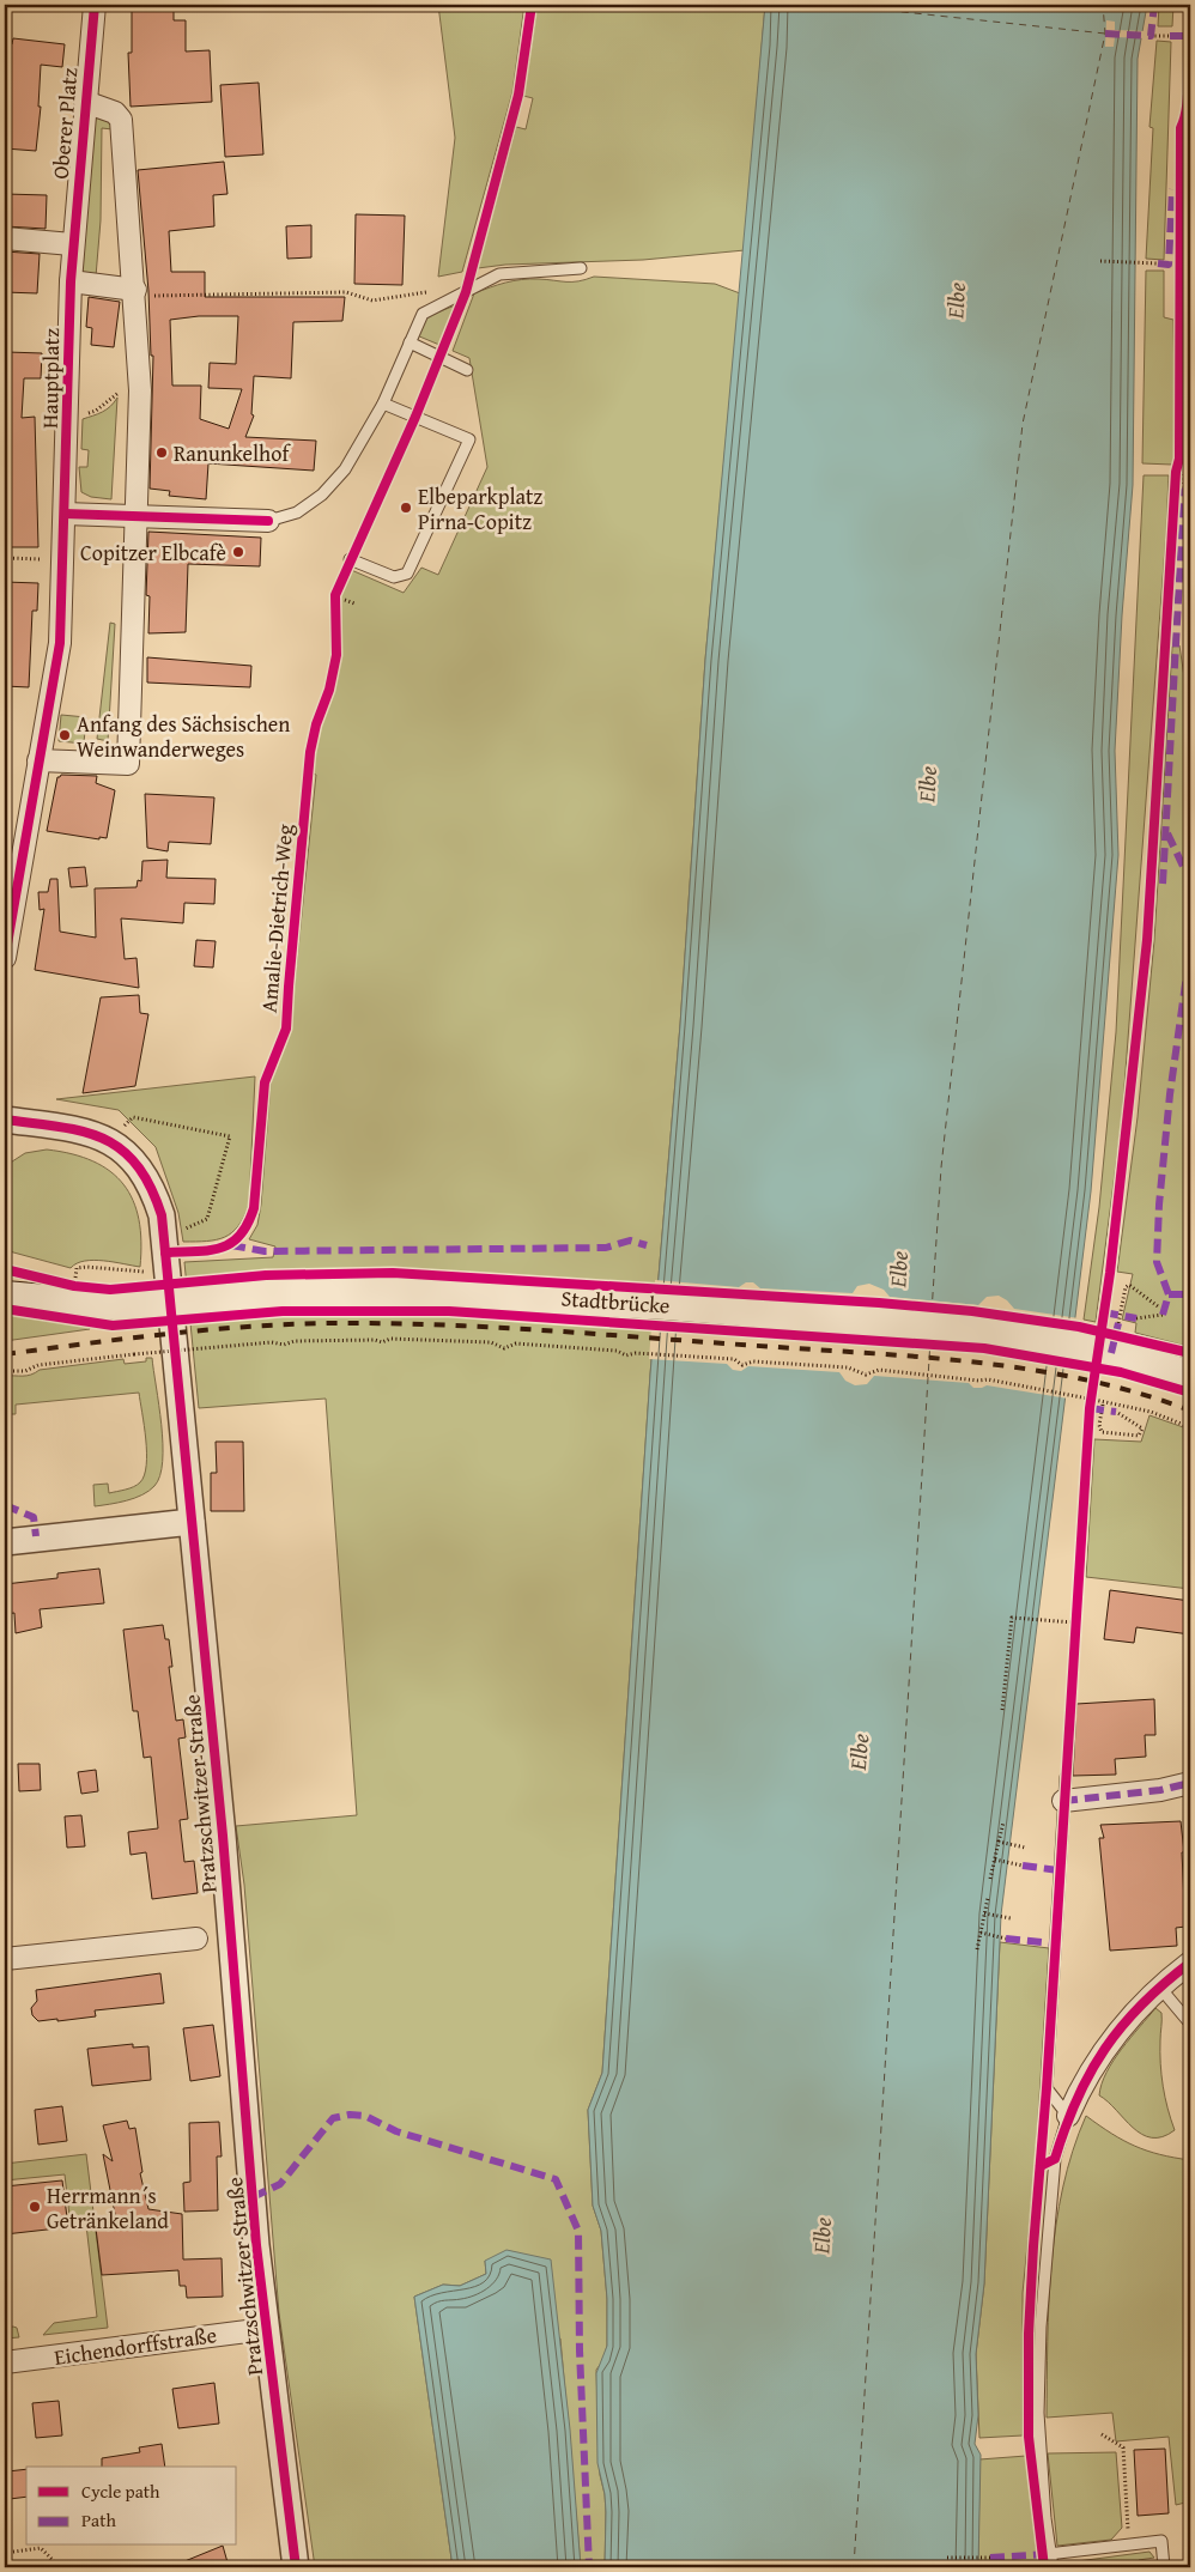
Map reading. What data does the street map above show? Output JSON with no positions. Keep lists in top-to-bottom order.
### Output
{
  "streets": {
    "main road": ["Stadtbrücke"],
    "street": [
      "Oberer Platz",
      "Hauptplatz",
      "Pratzschwitzer Straße",
      "Eichendorffstraße"
    ],
    "cycle path": ["Amalie-Dietrich-Weg"]
  },
  "crossings": [
    ["Oberer Platz", "Hauptplatz"],
    ["Pratzschwitzer Straße", "Eichendorffstraße"]
  ],
  "water": ["Elbe"],
  "places": [
    "Ranunkelhof",
    "Elbeparkplatz Pirna-Copitz",
    "Copitzer Elbcafè",
    "Anfang des Sächsischen Weinwanderweges",
    "Herrmann´s Getränkeland"
  ],
  "legend": ["Cycle path", "Path"]
}
